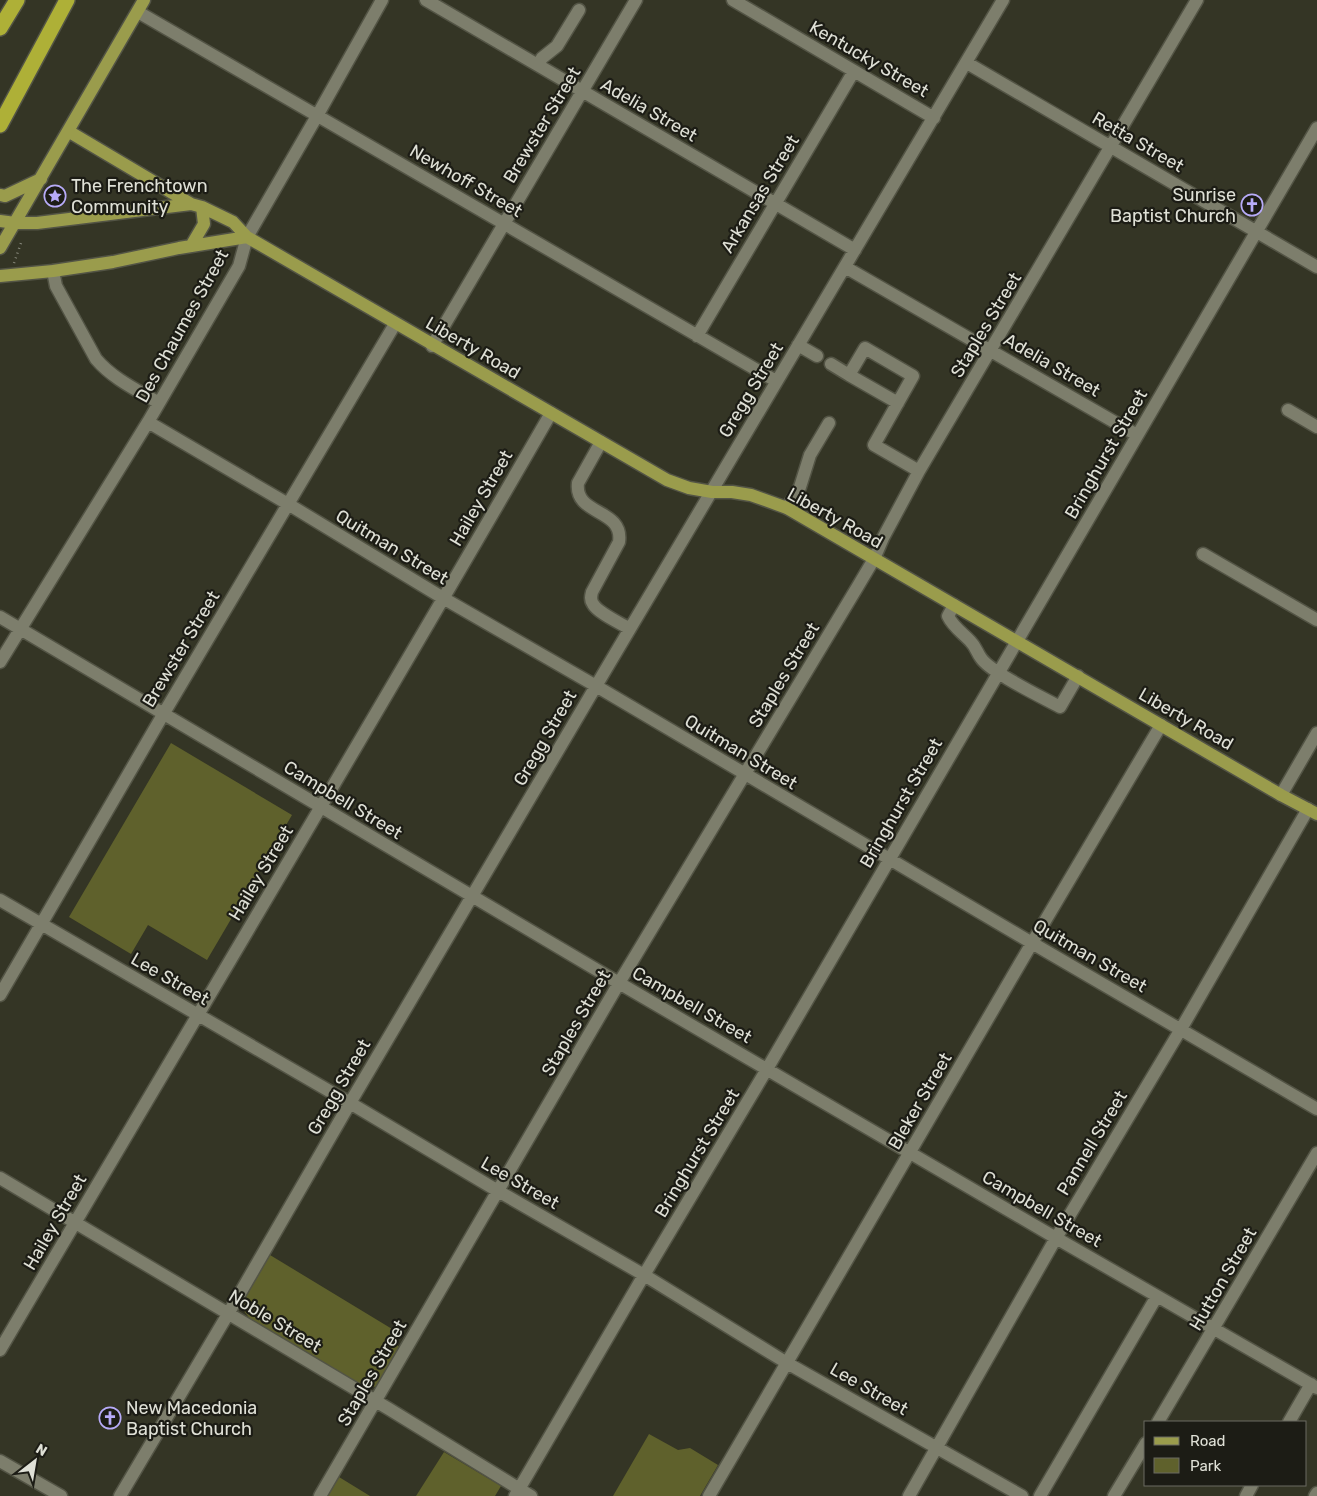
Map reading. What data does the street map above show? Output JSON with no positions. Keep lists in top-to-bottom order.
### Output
{
  "streets": {
    "main road": ["Liberty Road"],
    "street": [
      "Kentucky Street",
      "Adelia Street",
      "Brewster Street",
      "Retta Street",
      "Newhoff Street",
      "Arkansas Street",
      "Staples Street",
      "Des Chaumes Street",
      "Gregg Street",
      "Bringhurst Street",
      "Hailey Street",
      "Quitman Street",
      "Campbell Street",
      "Lee Street",
      "Bleker Street",
      "Pannell Street",
      "Hutton Street",
      "Noble Street"
    ]
  },
  "crossings": [
    ["Kentucky Street", "Arkansas Street"],
    ["Kentucky Street", "Gregg Street"],
    ["Adelia Street", "Brewster Street"],
    ["Adelia Street", "Arkansas Street"],
    ["Adelia Street", "Staples Street"],
    ["Adelia Street", "Gregg Street"],
    ["Adelia Street", "Bringhurst Street"],
    ["Brewster Street", "Newhoff Street"],
    ["Brewster Street", "Liberty Road"],
    ["Brewster Street", "Quitman Street"],
    ["Brewster Street", "Campbell Street"],
    ["Brewster Street", "Lee Street"],
    ["Retta Street", "Staples Street"],
    ["Retta Street", "Gregg Street"],
    ["Retta Street", "Bringhurst Street"],
    ["Newhoff Street", "Arkansas Street"],
    ["Newhoff Street", "Des Chaumes Street"],
    ["Newhoff Street", "Gregg Street"],
    ["Staples Street", "Liberty Road"],
    ["Staples Street", "Quitman Street"],
    ["Staples Street", "Campbell Street"],
    ["Staples Street", "Lee Street"],
    ["Staples Street", "Noble Street"],
    ["Des Chaumes Street", "Liberty Road"],
    ["Des Chaumes Street", "Quitman Street"],
    ["Des Chaumes Street", "Campbell Street"],
    ["Liberty Road", "Gregg Street"],
    ["Liberty Road", "Bringhurst Street"],
    ["Liberty Road", "Hailey Street"],
    ["Liberty Road", "Bleker Street"],
    ["Liberty Road", "Pannell Street"],
    ["Gregg Street", "Quitman Street"],
    ["Gregg Street", "Campbell Street"],
    ["Gregg Street", "Lee Street"],
    ["Gregg Street", "Noble Street"],
    ["Bringhurst Street", "Quitman Street"],
    ["Bringhurst Street", "Campbell Street"],
    ["Bringhurst Street", "Lee Street"],
    ["Bringhurst Street", "Noble Street"],
    ["Hailey Street", "Quitman Street"],
    ["Hailey Street", "Campbell Street"],
    ["Hailey Street", "Lee Street"],
    ["Hailey Street", "Noble Street"],
    ["Quitman Street", "Bleker Street"],
    ["Quitman Street", "Pannell Street"],
    ["Campbell Street", "Bleker Street"],
    ["Campbell Street", "Pannell Street"],
    ["Campbell Street", "Hutton Street"],
    ["Lee Street", "Bleker Street"],
    ["Lee Street", "Pannell Street"]
  ],
  "places": {
    "place": ["The Frenchtown Community"],
    "church": ["Sunrise Baptist Church", "New Macedonia Baptist Church"]
  },
  "legend": ["Road", "Park"],
  "north": "top right"
}
